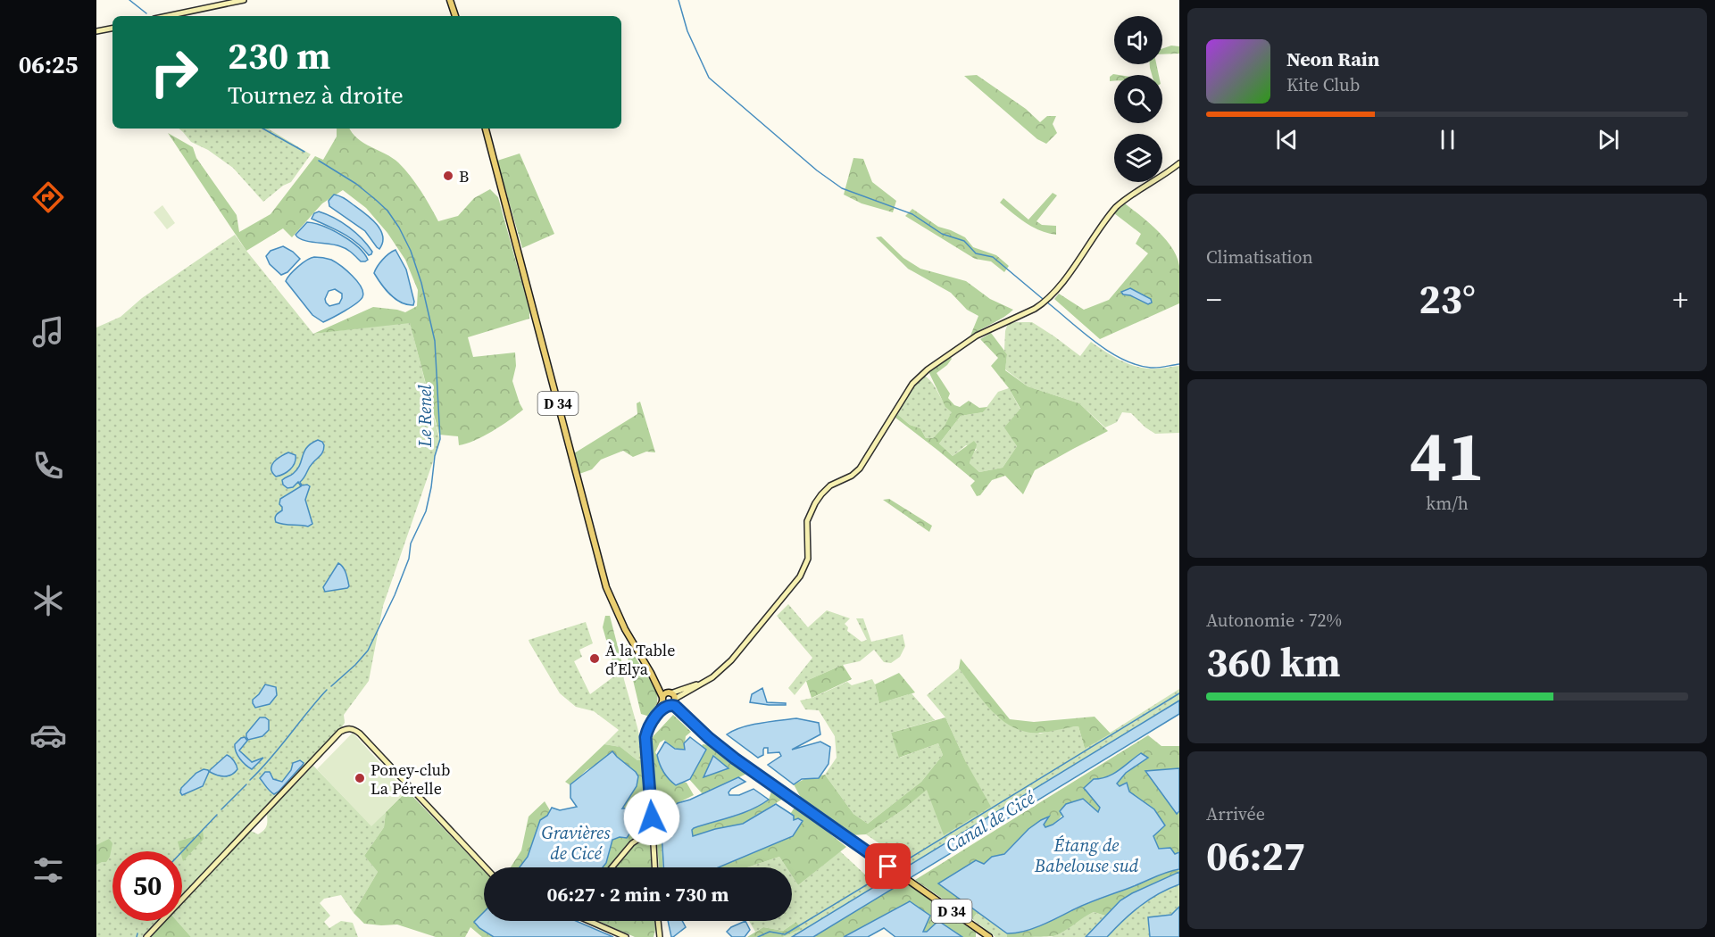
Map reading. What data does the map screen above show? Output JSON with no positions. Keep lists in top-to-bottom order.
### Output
{
  "streets": {
    "main road": ["D 34"]
  },
  "water": [
    "Le Renel",
    "Canal de Cicé",
    "Gravières de Cicé",
    "Étang de Babelouse sud"
  ],
  "places": ["B", "À la Table d’Elya", "Poney-club La Pérelle"],
  "page": {
    "tabs": "06:25",
    "turn": ["230 m", "Tournez à droite"],
    "song": ["Neon Rain", "Kite Club"],
    "tile": [
      "Climatisation",
      ["41", "km/h"],
      ["Autonomie · 72%", "360 km"],
      ["Arrivée", "06:27"]
    ],
    "heat": ["−", "23°", "+"],
    "limit": "50",
    "trip": "06:27 · 2 min · 730 m"
  }
}
